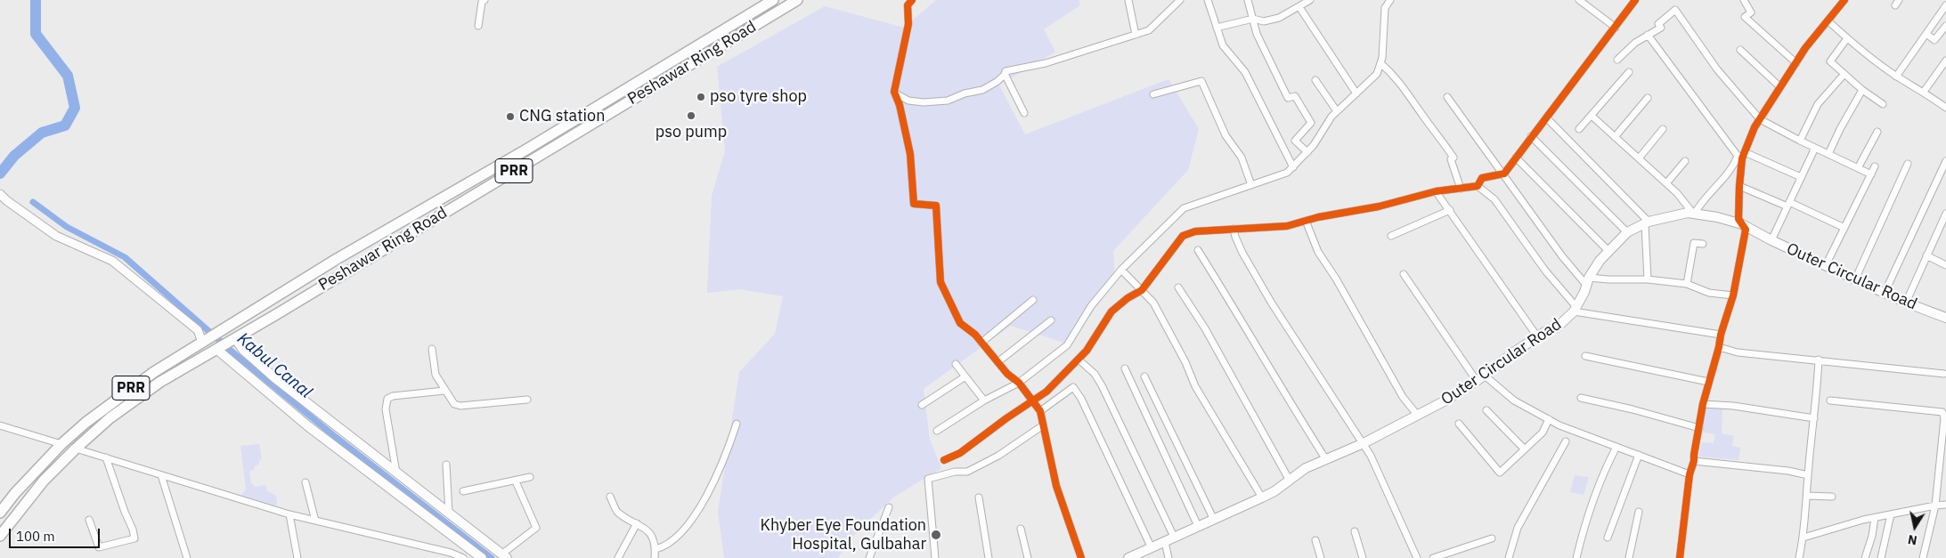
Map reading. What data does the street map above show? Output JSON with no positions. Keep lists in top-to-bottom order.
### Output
{
  "streets": {
    "highway": ["Peshawar Ring Road", "PRR"],
    "main road": ["Outer Circular Road"]
  },
  "water": ["Kabul Canal"],
  "places": [
    "pso tyre shop",
    "pso pump",
    "CNG station",
    "Khyber Eye Foundation Hospital, Gulbahar"
  ],
  "scale_bar": "100 m",
  "north": "bottom"
}
